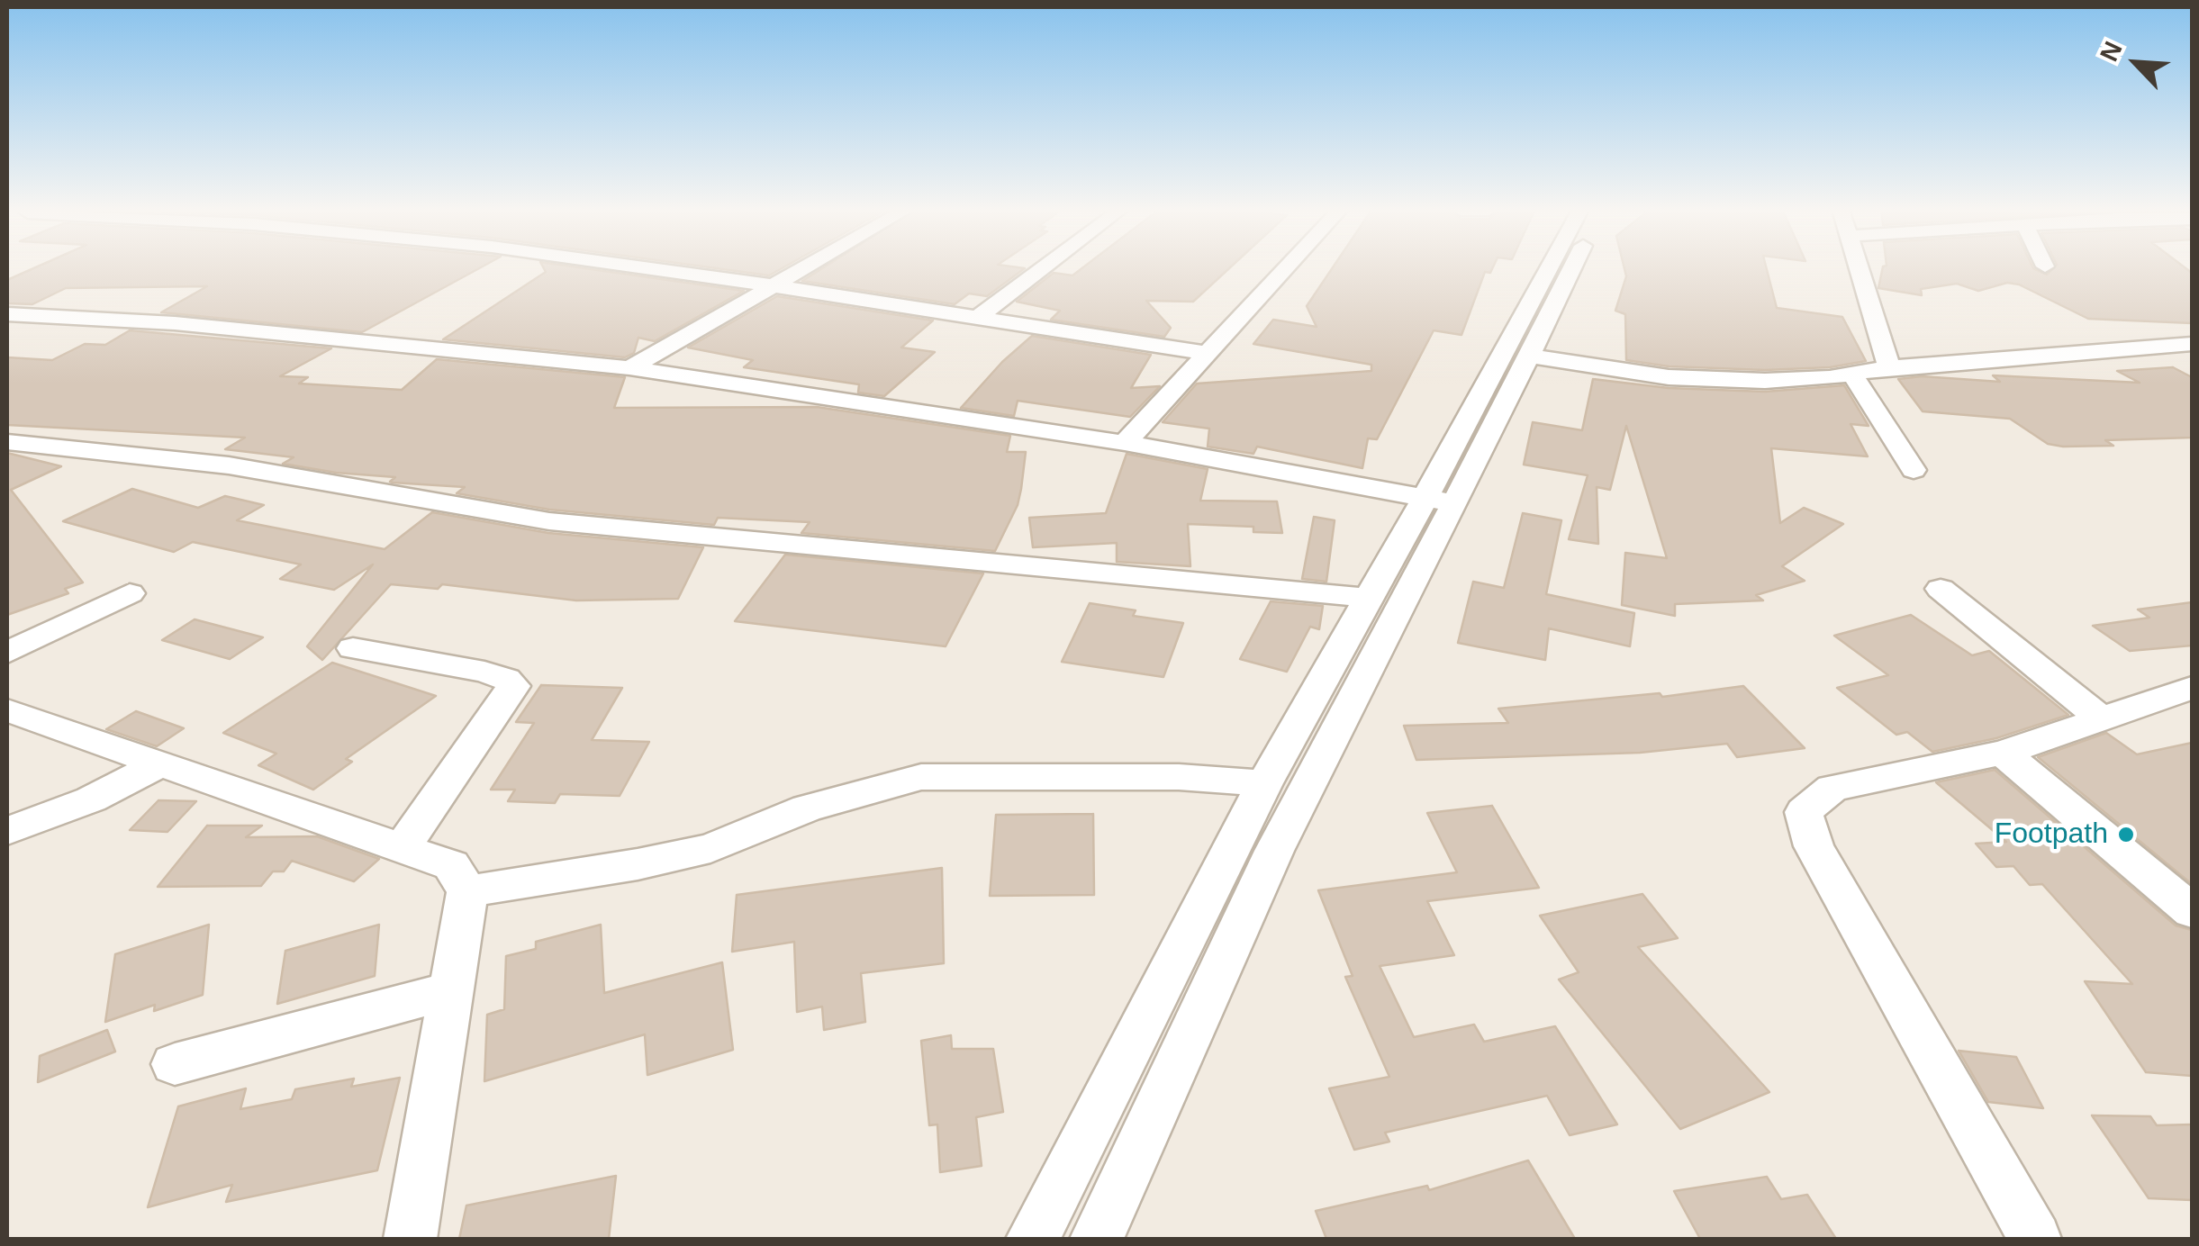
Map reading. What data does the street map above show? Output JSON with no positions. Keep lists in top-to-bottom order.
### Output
{
  "places": ["Footpath"],
  "north": "top left"
}
